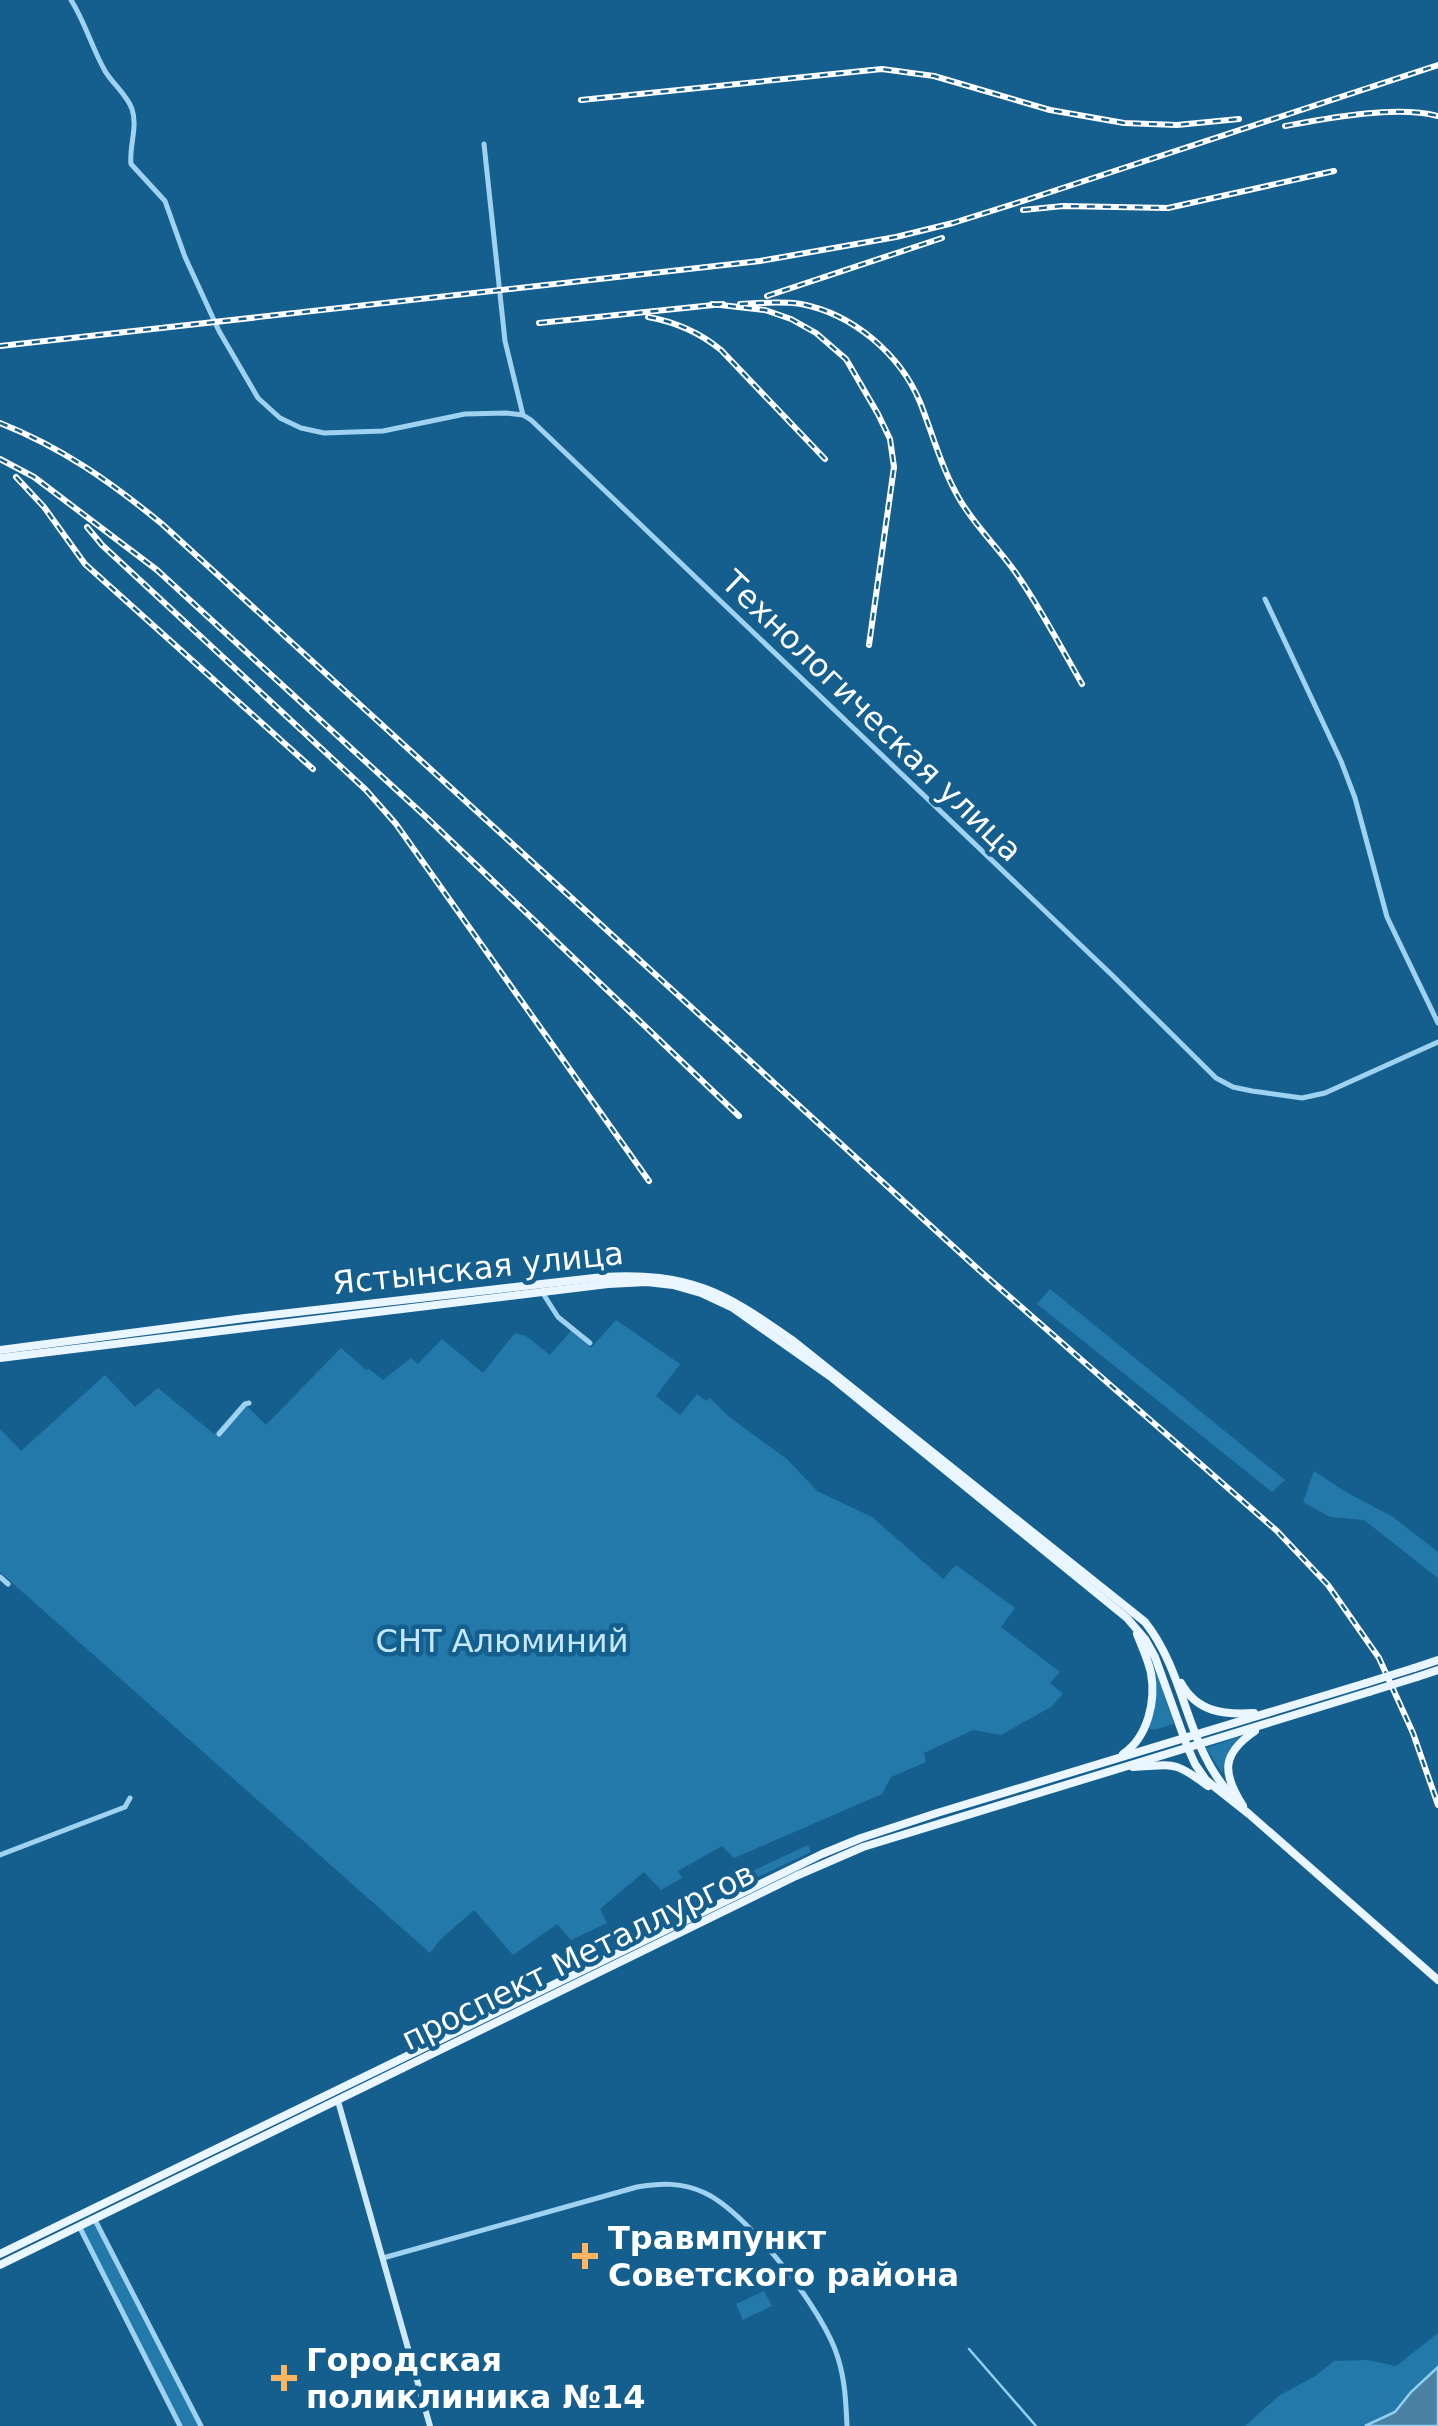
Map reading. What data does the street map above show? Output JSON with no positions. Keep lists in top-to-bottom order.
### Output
{
  "streets": {
    "main road": ["Ястынская улица", "проспект Металлургов"],
    "street": ["Технологическая улица"]
  },
  "crossings": [
    ["Ястынская улица", "проспект Металлургов"]
  ],
  "parks": ["СНТ Алюминий"],
  "places": {
    "health": ["Травмпункт Советского района", "Городская поликлиника №14"]
  }
}
